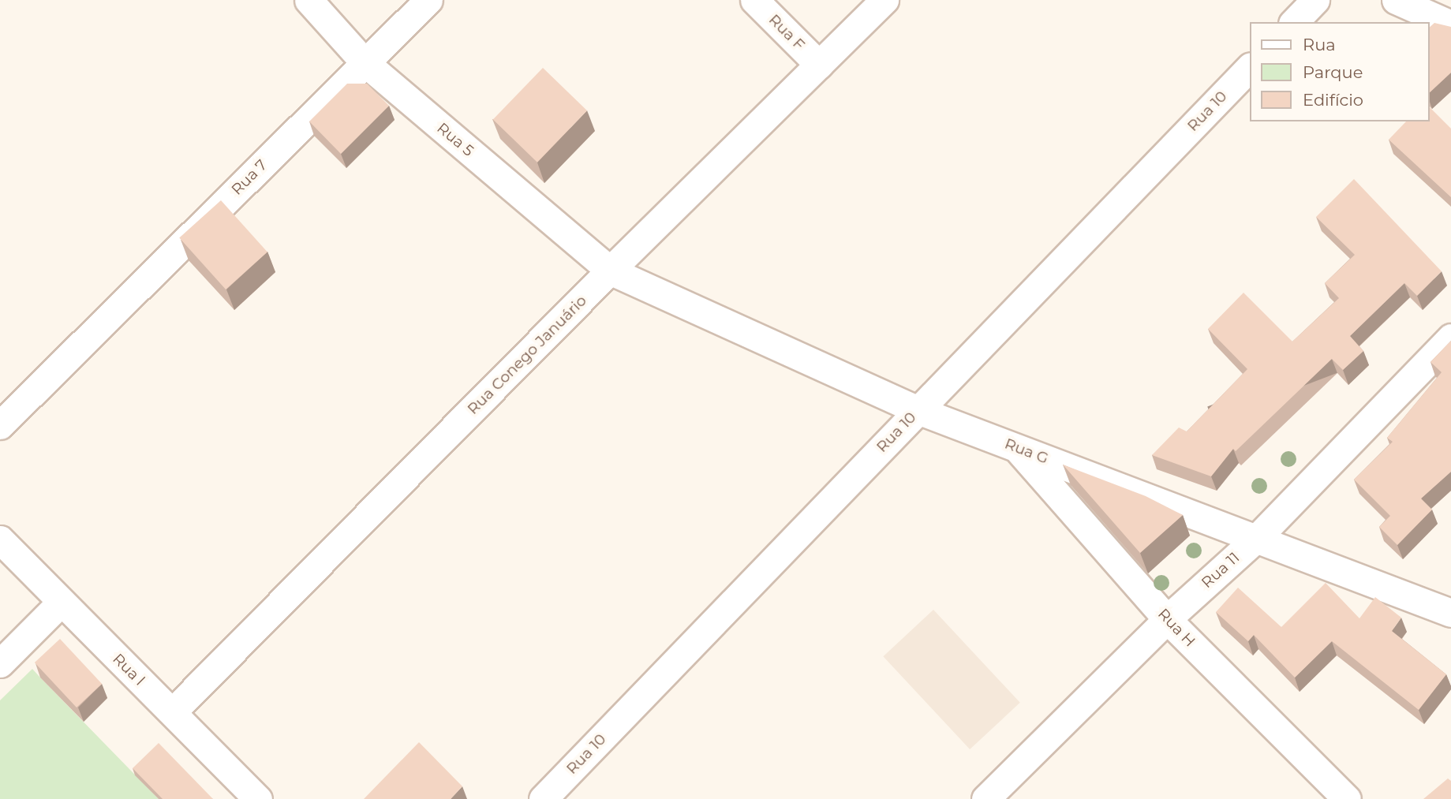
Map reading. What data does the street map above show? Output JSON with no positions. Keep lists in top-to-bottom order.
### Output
{
  "streets": {
    "street": [
      "Rua F",
      "Rua 10",
      "Rua 5",
      "Rua 7",
      "Rua Conego Januário",
      "Rua G",
      "Rua 11",
      "Rua H",
      "Rua l"
    ]
  },
  "crossings": [
    ["Rua F", "Rua Conego Januário"],
    ["Rua 10", "Rua G"],
    ["Rua 5", "Rua 7"],
    ["Rua 5", "Rua Conego Januário"],
    ["Rua 5", "Rua G"],
    ["Rua Conego Januário", "Rua G"],
    ["Rua Conego Januário", "Rua l"],
    ["Rua G", "Rua 11"],
    ["Rua G", "Rua H"],
    ["Rua 11", "Rua H"]
  ],
  "legend": ["Rua", "Parque", "Edifício"]
}
